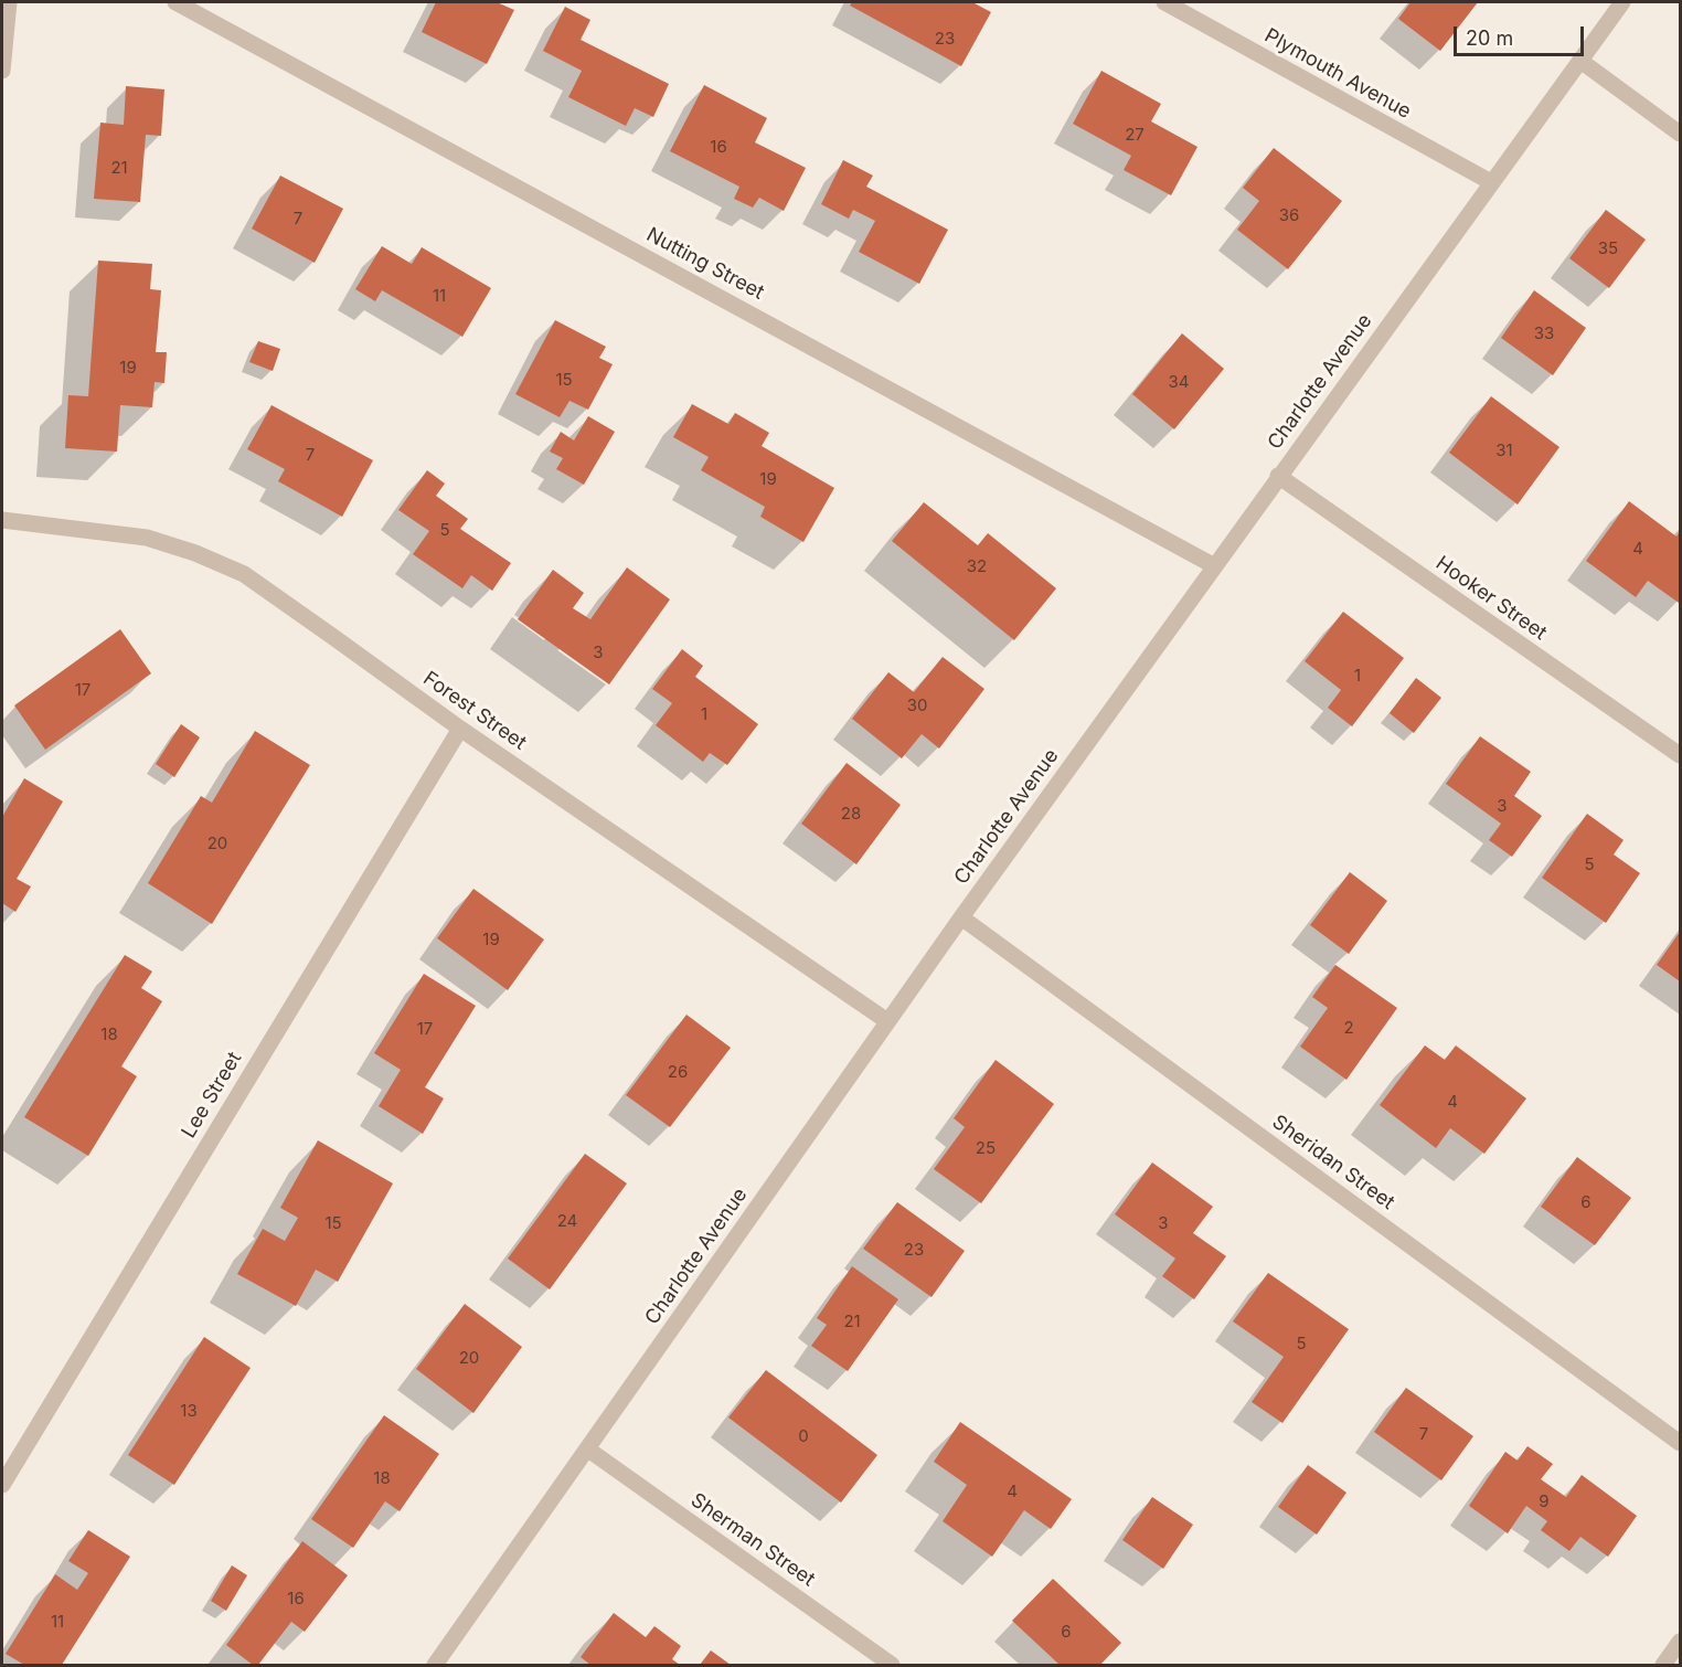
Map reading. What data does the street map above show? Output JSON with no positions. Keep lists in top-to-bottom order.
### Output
{
  "streets": {
    "street": [
      "Plymouth Avenue",
      "Nutting Street",
      "Charlotte Avenue",
      "Hooker Street",
      "Forest Street",
      "Lee Street",
      "Sheridan Street",
      "Sherman Street"
    ]
  },
  "crossings": [
    ["Plymouth Avenue", "Charlotte Avenue"],
    ["Nutting Street", "Charlotte Avenue"],
    ["Charlotte Avenue", "Hooker Street"],
    ["Charlotte Avenue", "Forest Street"],
    ["Charlotte Avenue", "Sheridan Street"],
    ["Charlotte Avenue", "Sherman Street"],
    ["Forest Street", "Lee Street"]
  ],
  "house_numbers": [
    "23",
    "27",
    "16",
    "21",
    "36",
    "7",
    "35",
    "11",
    "33",
    "19",
    "15",
    "34",
    "31",
    "7",
    "19",
    "5",
    "4",
    "32",
    "3",
    "1",
    "17",
    "30",
    "1",
    "3",
    "28",
    "20",
    "5",
    "19",
    "2",
    "17",
    "18",
    "26",
    "4",
    "25",
    "6",
    "24",
    "15",
    "3",
    "23",
    "21",
    "5",
    "20",
    "13",
    "7",
    "0",
    "18",
    "4",
    "9",
    "16",
    "11",
    "6"
  ],
  "scale_bar": "20 m"
}
